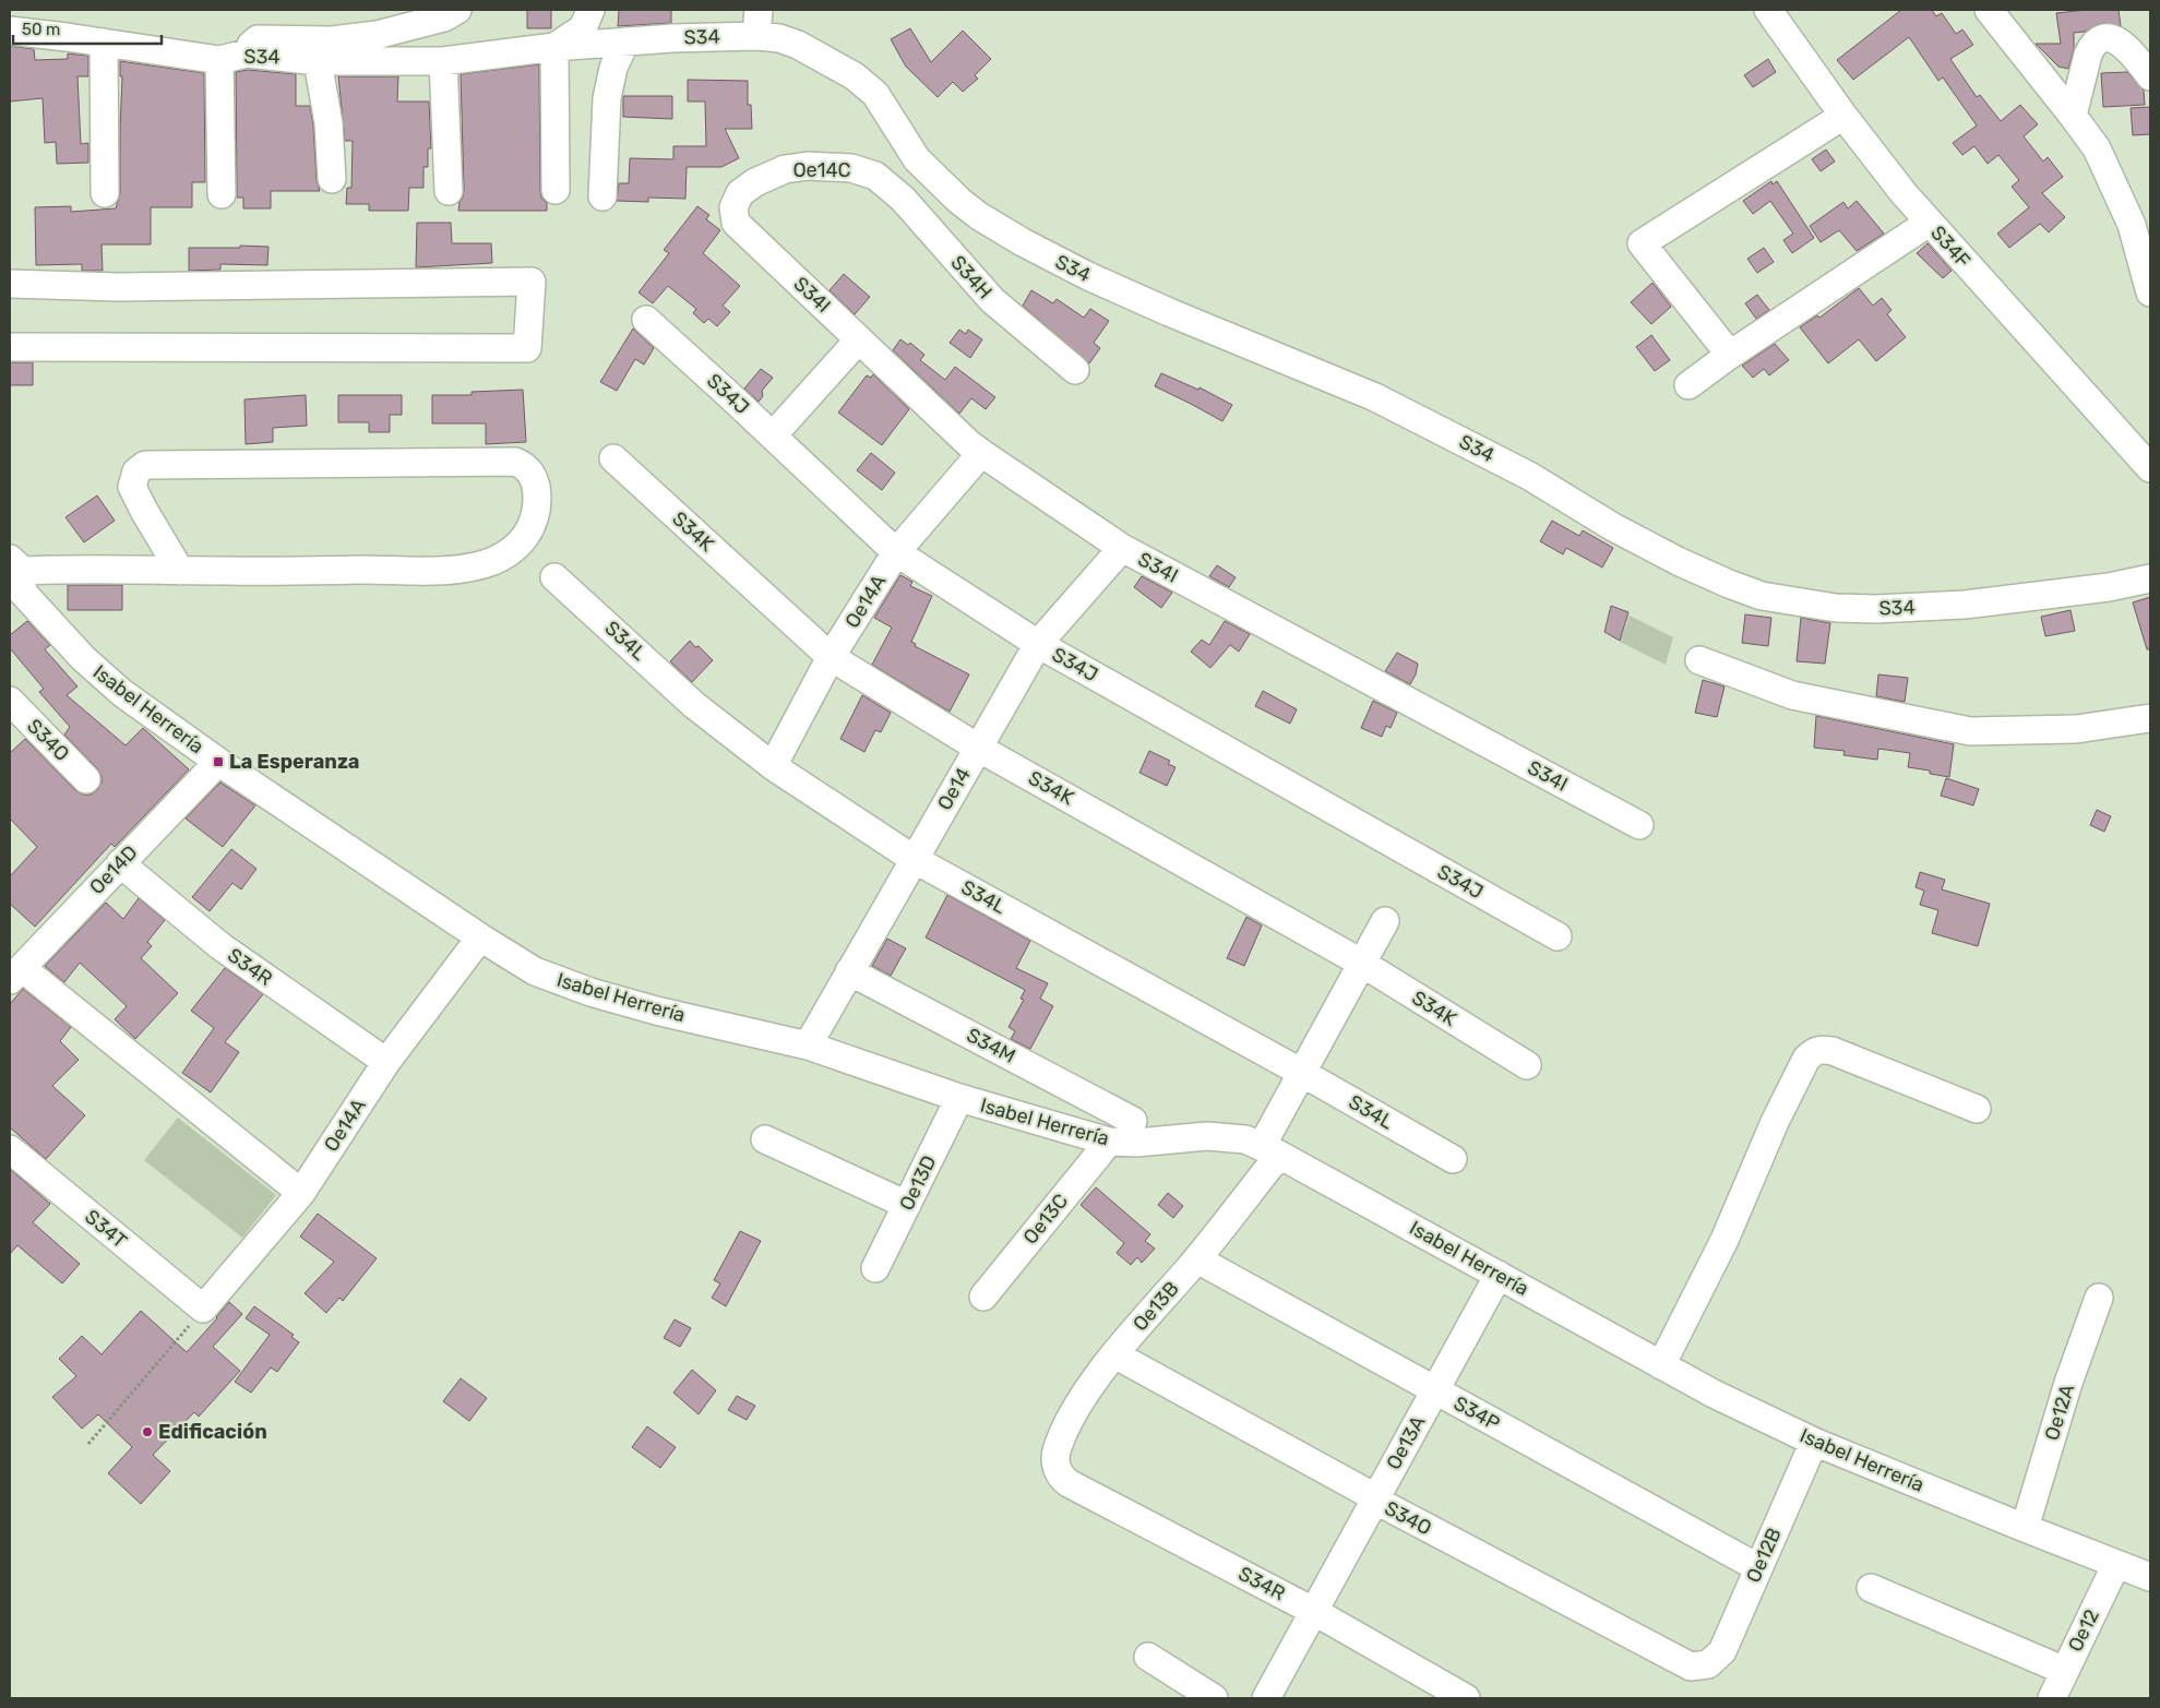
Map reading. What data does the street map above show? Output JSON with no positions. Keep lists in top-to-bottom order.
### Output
{
  "streets": {
    "street": [
      "S34",
      "Oe14C",
      "S34F",
      "S34H",
      "S34I",
      "S34J",
      "S34K",
      "Oe14A",
      "S34L",
      "Isabel Herrería",
      "S34O",
      "Oe14",
      "Oe14D",
      "S34R",
      "S34M",
      "Oe13D",
      "Oe13C",
      "S34T",
      "Oe13B",
      "Oe12A",
      "S34P",
      "Oe13A",
      "Oe12B",
      "Oe12"
    ]
  },
  "crossings": [
    ["Oe14C", "S34H"],
    ["Oe14C", "S34I"],
    ["S34I", "Oe14A"],
    ["S34I", "Oe14"],
    ["S34J", "Oe14A"],
    ["S34J", "Oe14"],
    ["S34K", "Oe14A"],
    ["S34K", "Oe14"],
    ["S34K", "Oe13B"],
    ["Oe14A", "S34L"],
    ["Oe14A", "Isabel Herrería"],
    ["Oe14A", "S34R"],
    ["Oe14A", "S34T"],
    ["S34L", "Oe14"],
    ["S34L", "Oe13B"],
    ["Isabel Herrería", "Oe14"],
    ["Isabel Herrería", "Oe14D"],
    ["Isabel Herrería", "Oe13D"],
    ["Isabel Herrería", "Oe13C"],
    ["Isabel Herrería", "Oe13B"],
    ["Isabel Herrería", "Oe12A"],
    ["Isabel Herrería", "Oe13A"],
    ["Isabel Herrería", "Oe12B"],
    ["Isabel Herrería", "Oe12"],
    ["S34O", "Oe13B"],
    ["S34O", "Oe13A"],
    ["S34O", "Oe12B"],
    ["Oe14", "S34M"],
    ["Oe14D", "S34R"],
    ["S34R", "Oe13B"],
    ["S34R", "Oe13A"],
    ["Oe13B", "S34P"],
    ["S34P", "Oe13A"],
    ["S34P", "Oe12B"]
  ],
  "places": {
    "transit": ["La Esperanza"],
    "other": ["Edificación"]
  },
  "scale_bar": "50 m"
}
